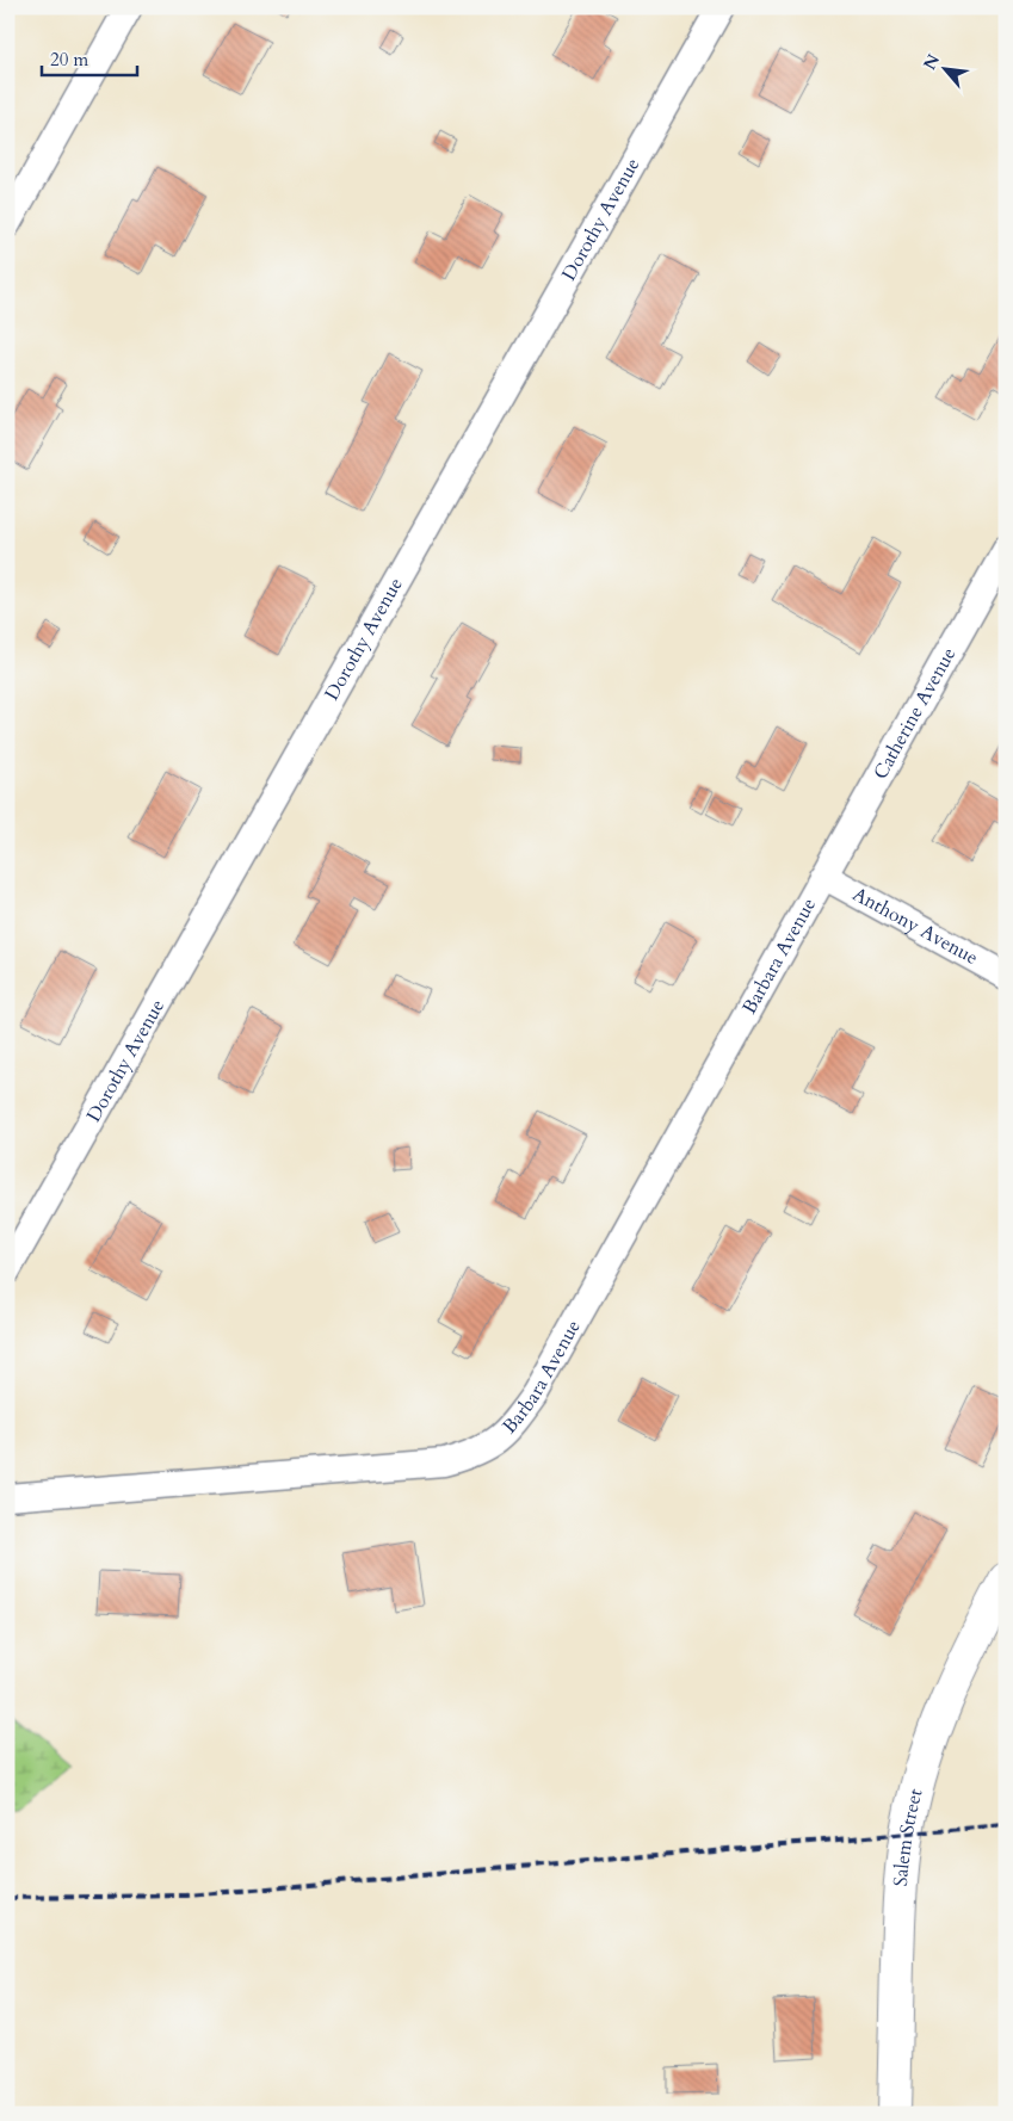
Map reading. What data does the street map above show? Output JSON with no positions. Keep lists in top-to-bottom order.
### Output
{
  "streets": {
    "street": [
      "Dorothy Avenue",
      "Catherine Avenue",
      "Anthony Avenue",
      "Barbara Avenue",
      "Salem Street"
    ]
  },
  "crossings": [
    ["Catherine Avenue", "Anthony Avenue"],
    ["Catherine Avenue", "Barbara Avenue"],
    ["Anthony Avenue", "Barbara Avenue"]
  ],
  "scale_bar": "20 m",
  "north": "top left"
}
